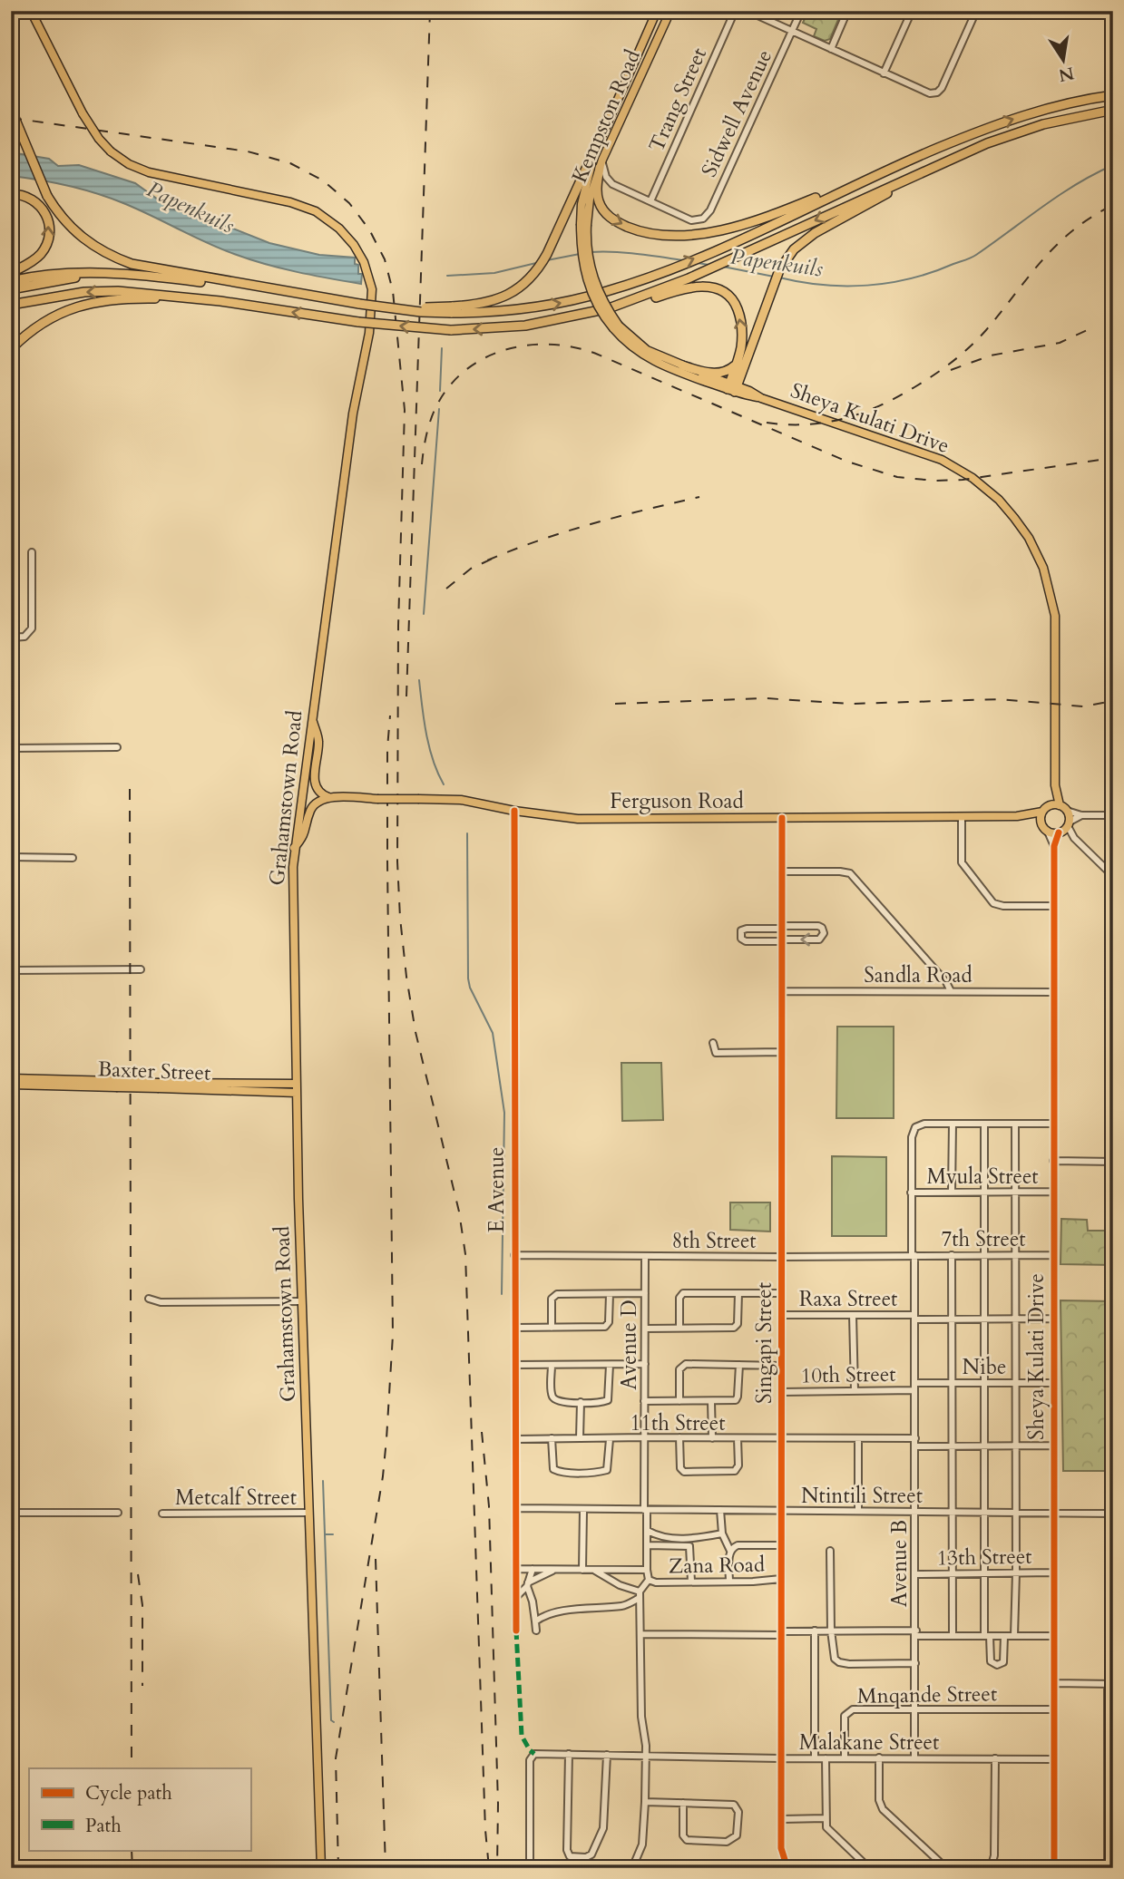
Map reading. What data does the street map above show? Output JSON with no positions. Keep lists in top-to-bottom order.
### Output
{
  "streets": {
    "main road": [
      "Kempston Road",
      "Sheya Kulati Drive",
      "Grahamstown Road",
      "Ferguson Road",
      "Baxter Street"
    ],
    "street": [
      "Trang Street",
      "Sidwell Avenue",
      "Sandla Road",
      "Mvula Street",
      "E Avenue",
      "7th Street",
      "8th Street",
      "Raxa Street",
      "Singapi Street",
      "Avenue D",
      "Nibe",
      "10th Street",
      "11th Street",
      "Ntintili Street",
      "Metcalf Street",
      "13th Street",
      "Avenue B",
      "Zana Road",
      "Mnqande Street",
      "Malakane Street"
    ]
  },
  "crossings": [
    ["Trang Street", "Sidwell Avenue"],
    ["Kempston Road", "Sheya Kulati Drive"],
    ["Sheya Kulati Drive", "Ferguson Road"],
    ["Sheya Kulati Drive", "Sandla Road"],
    ["Sheya Kulati Drive", "Mvula Street"],
    ["Sheya Kulati Drive", "7th Street"],
    ["Sheya Kulati Drive", "Raxa Street"],
    ["Sheya Kulati Drive", "Nibe"],
    ["Sheya Kulati Drive", "Ntintili Street"],
    ["Sheya Kulati Drive", "13th Street"],
    ["Sheya Kulati Drive", "Mnqande Street"],
    ["Sheya Kulati Drive", "Malakane Street"],
    ["Grahamstown Road", "Baxter Street"],
    ["Grahamstown Road", "Metcalf Street"],
    ["Ferguson Road", "E Avenue"],
    ["Ferguson Road", "Singapi Street"],
    ["Sandla Road", "Singapi Street"],
    ["Mvula Street", "Avenue B"],
    ["E Avenue", "8th Street"],
    ["E Avenue", "11th Street"],
    ["E Avenue", "Ntintili Street"],
    ["7th Street", "8th Street"],
    ["7th Street", "Avenue B"],
    ["8th Street", "Singapi Street"],
    ["8th Street", "Avenue D"],
    ["8th Street", "Avenue B"],
    ["Raxa Street", "Singapi Street"],
    ["Raxa Street", "Avenue B"],
    ["Singapi Street", "10th Street"],
    ["Singapi Street", "11th Street"],
    ["Singapi Street", "Ntintili Street"],
    ["Singapi Street", "Zana Road"],
    ["Singapi Street", "Malakane Street"],
    ["Avenue D", "11th Street"],
    ["Avenue D", "Ntintili Street"],
    ["Avenue D", "Zana Road"],
    ["Nibe", "Avenue B"],
    ["10th Street", "Avenue B"],
    ["11th Street", "Avenue B"],
    ["Ntintili Street", "Avenue B"],
    ["Ntintili Street", "Zana Road"],
    ["13th Street", "Avenue B"],
    ["Avenue B", "Mnqande Street"],
    ["Avenue B", "Malakane Street"],
    ["Mnqande Street", "Malakane Street"]
  ],
  "water": ["Papenkuils"],
  "legend": ["Cycle path", "Path"],
  "north": "bottom"
}
